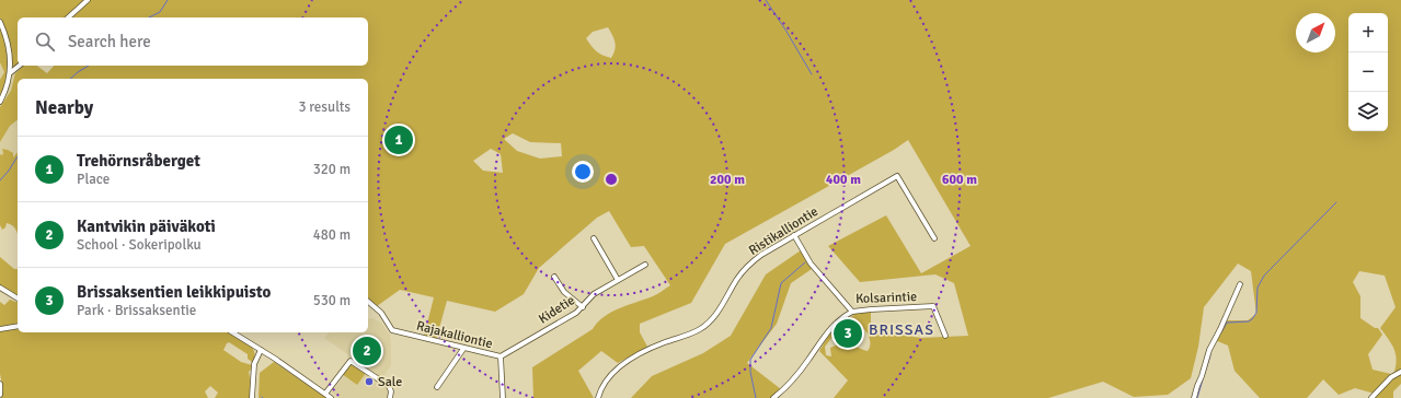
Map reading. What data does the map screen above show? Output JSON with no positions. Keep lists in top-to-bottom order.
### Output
{
  "streets": {
    "street": [
      "Ristikalliontie",
      "Kolsarintie",
      "Kidetie",
      "Rajakalliontie"
    ]
  },
  "crossings": [
    ["Ristikalliontie", "Kolsarintie"],
    ["Kidetie", "Rajakalliontie"]
  ],
  "districts": ["BRISSAS"],
  "places": ["Sale"],
  "north": "top right",
  "page": {
    "map_buttons": ["+", "−"],
    "search": "Search here",
    "heading": ["Nearby", "3 results"],
    "pins": ["1", "3", "2"],
    "list": [
      {
        "mark": "1",
        "name": "Trehörnsråberget",
        "note": "Place",
        "value": "320 m"
      },
      {
        "mark": "2",
        "name": "Kantvikin päiväkoti",
        "note": "School · Sokeripolku",
        "value": "480 m"
      },
      {
        "mark": "3",
        "name": "Brissaksentien leikkipuisto",
        "note": "Park · Brissaksentie",
        "value": "530 m"
      }
    ]
  },
  "rings": ["200 m", "400 m", "600 m"]
}
